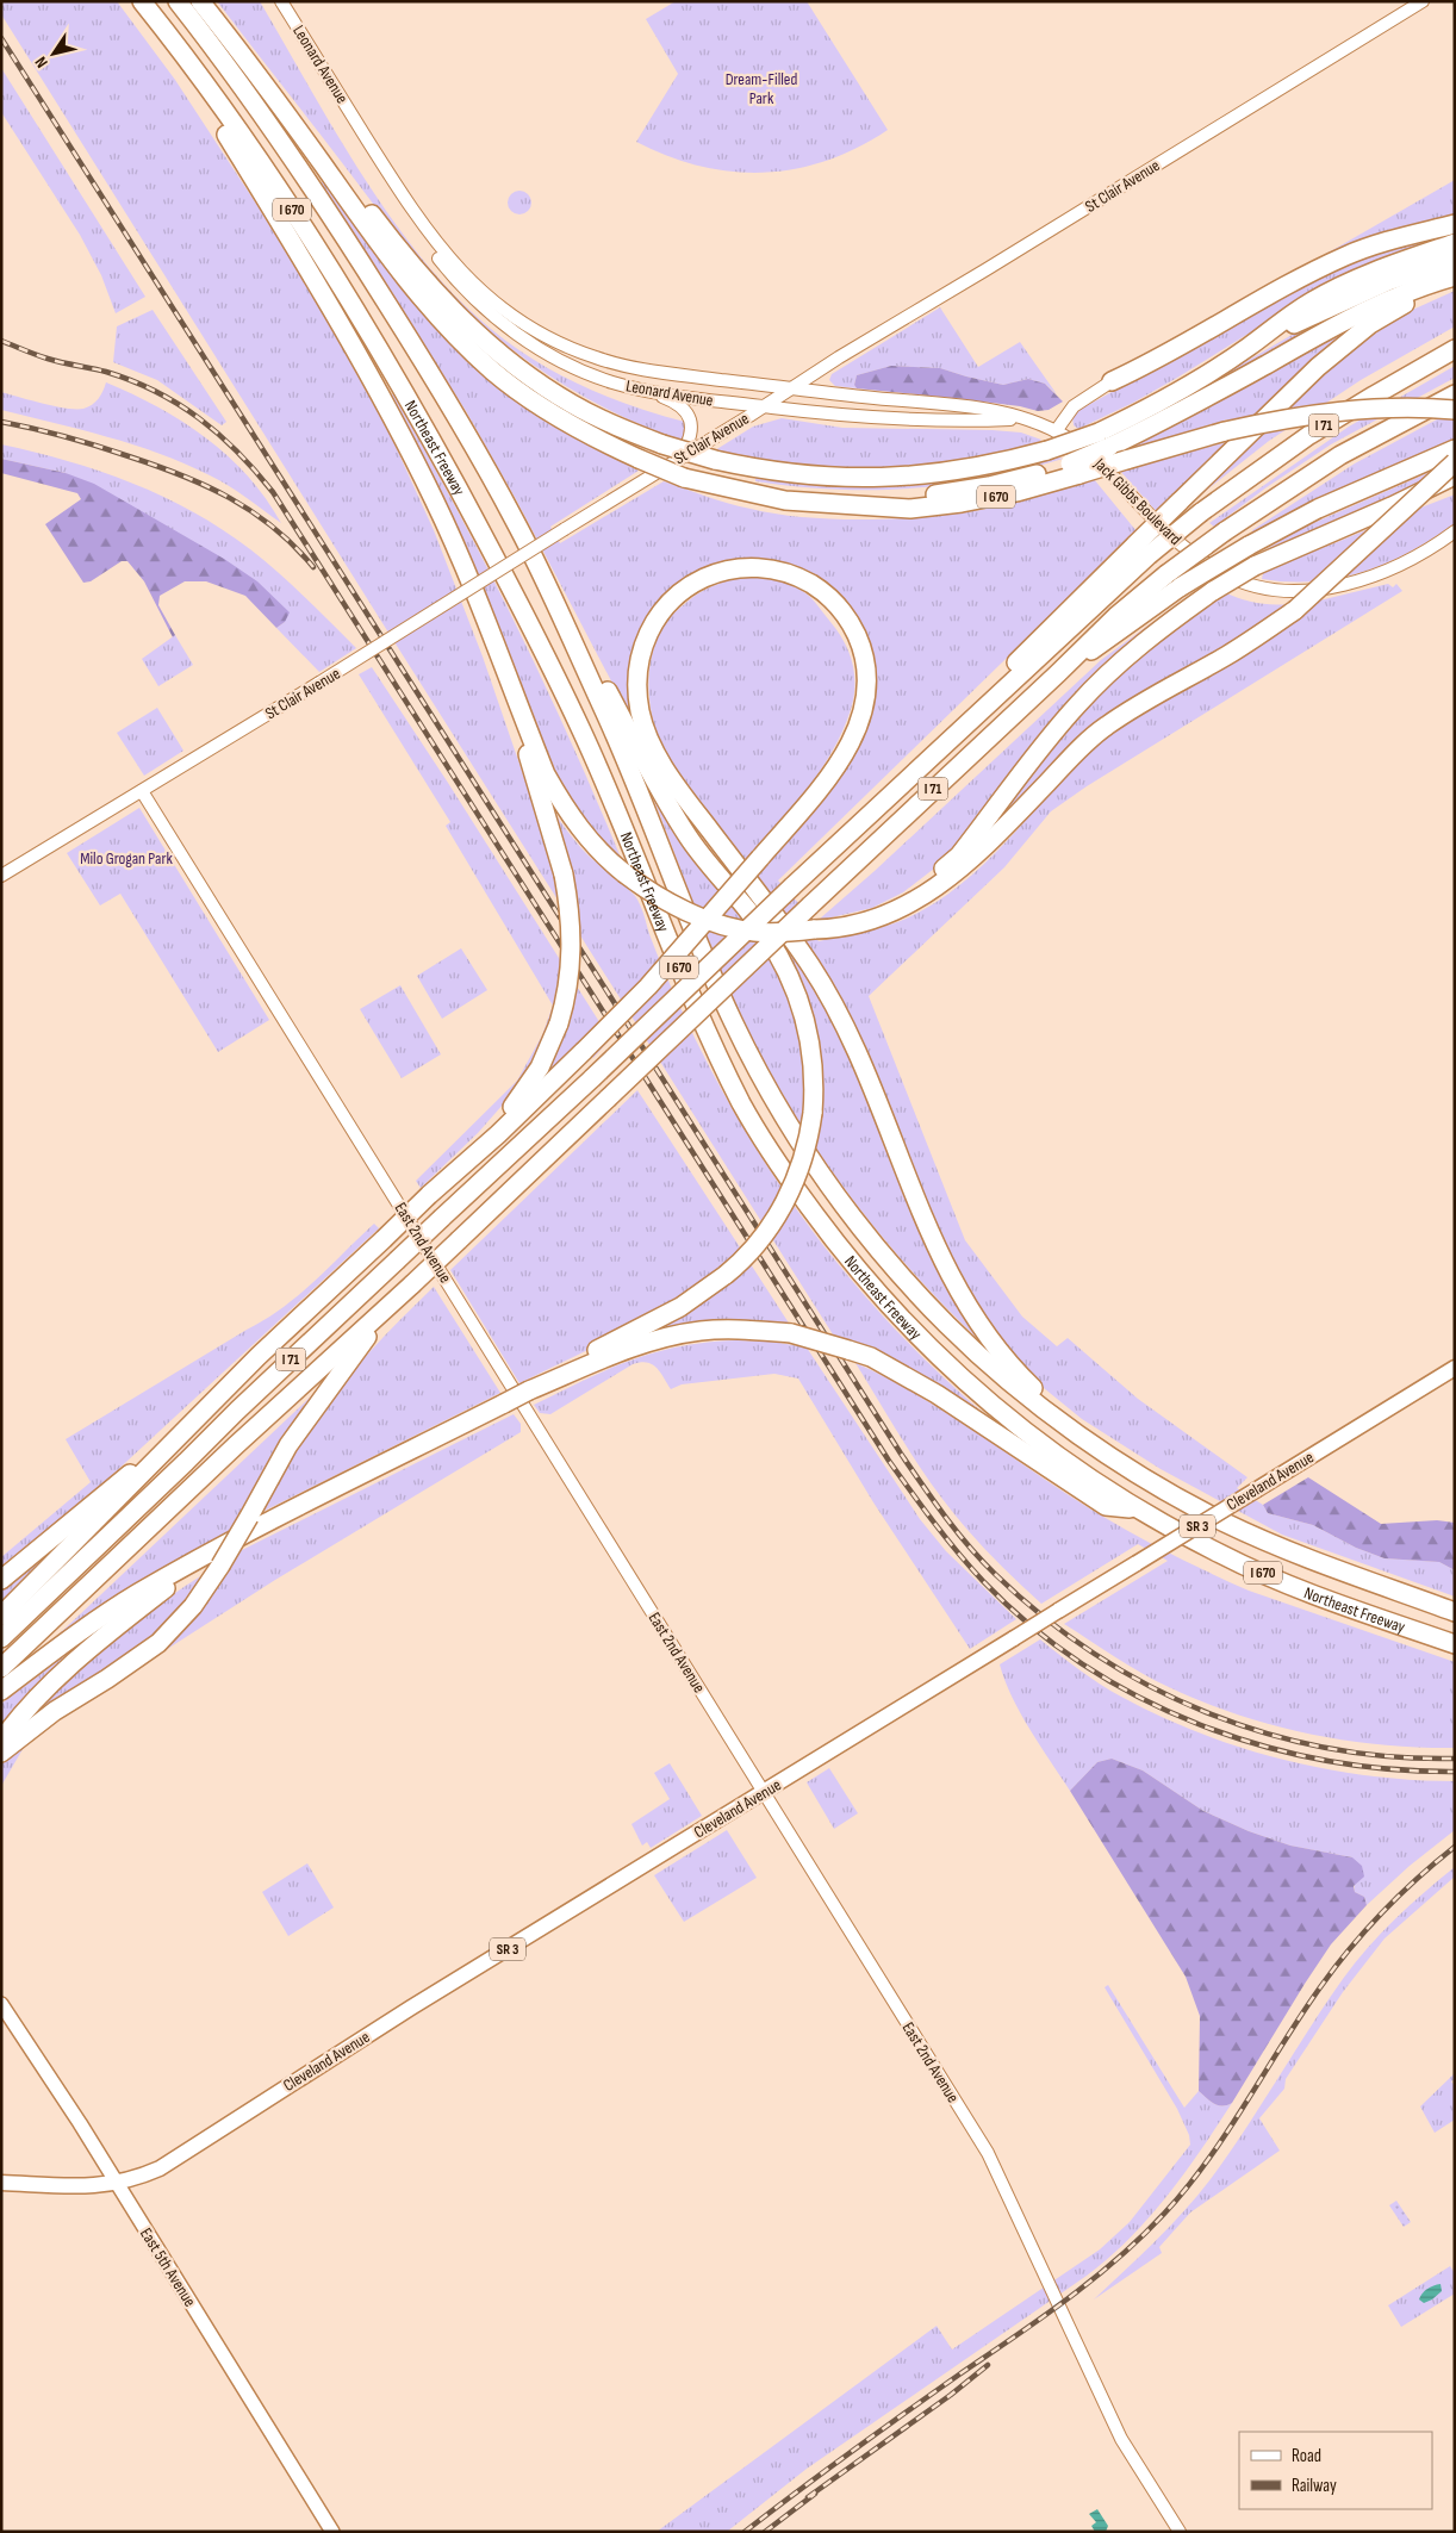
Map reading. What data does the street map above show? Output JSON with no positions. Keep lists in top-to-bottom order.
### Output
{
  "streets": {
    "highway": ["I 670", "I 71", "Northeast Freeway"],
    "main road": ["Cleveland Avenue", "SR 3", "East 5th Avenue"],
    "street": [
      "Leonard Avenue",
      "St Clair Avenue",
      "Jack Gibbs Boulevard",
      "East 2nd Avenue"
    ]
  },
  "crossings": [
    ["Leonard Avenue", "St Clair Avenue"],
    ["Leonard Avenue", "Jack Gibbs Boulevard"],
    ["St Clair Avenue", "East 2nd Avenue"],
    ["East 2nd Avenue", "Cleveland Avenue"],
    ["Cleveland Avenue", "East 5th Avenue"]
  ],
  "parks": ["Dream-Filled Park", "Milo Grogan Park"],
  "legend": ["Road", "Railway"],
  "north": "bottom left"
}
